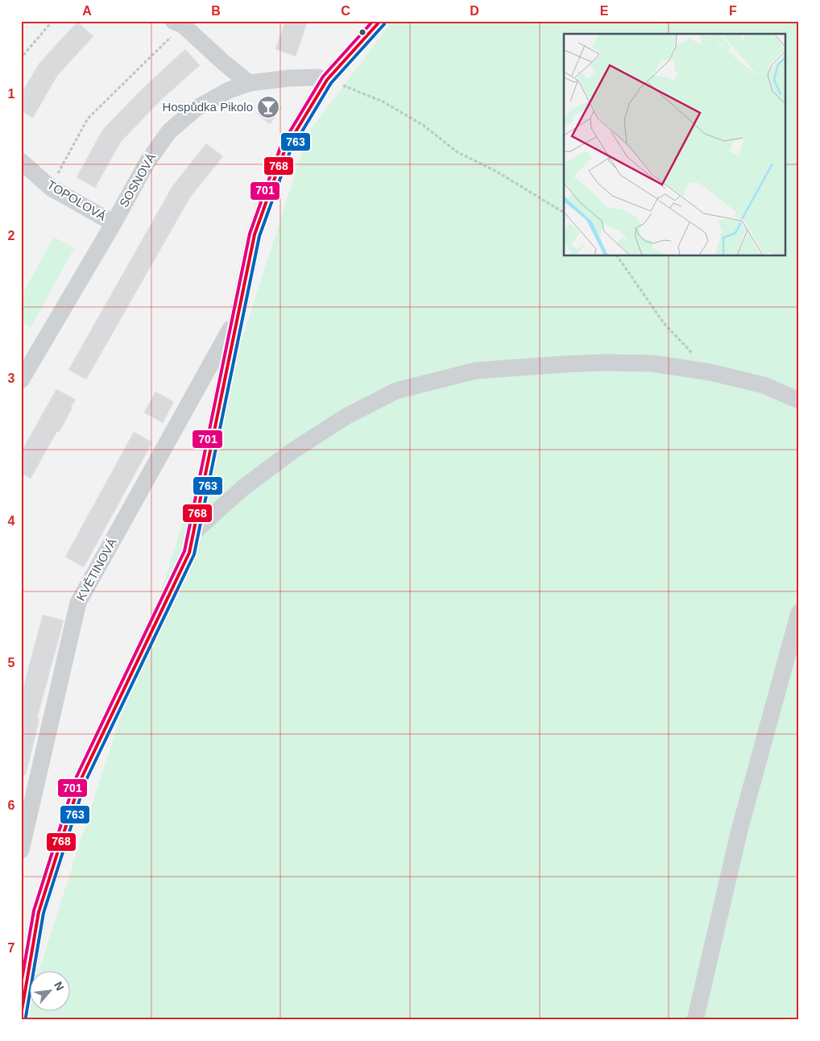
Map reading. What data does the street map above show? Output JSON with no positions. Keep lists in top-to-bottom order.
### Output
{
  "streets": {
    "street": ["SOSNOVÁ", "TOPOLOVÁ", "KVĚTINOVÁ"]
  },
  "crossings": [
    ["SOSNOVÁ", "TOPOLOVÁ"]
  ],
  "places": {
    "bar": ["Hospůdka Pikolo"]
  },
  "lines": ["transit line 768", "transit line 701", "transit line 763"],
  "north": "top right",
  "grid": {
    "columns": [
      "A",
      "B",
      "C",
      "D",
      "E",
      "F"
    ],
    "rows": [
      "1",
      "2",
      "3",
      "4",
      "5",
      "6",
      "7"
    ]
  }
}
